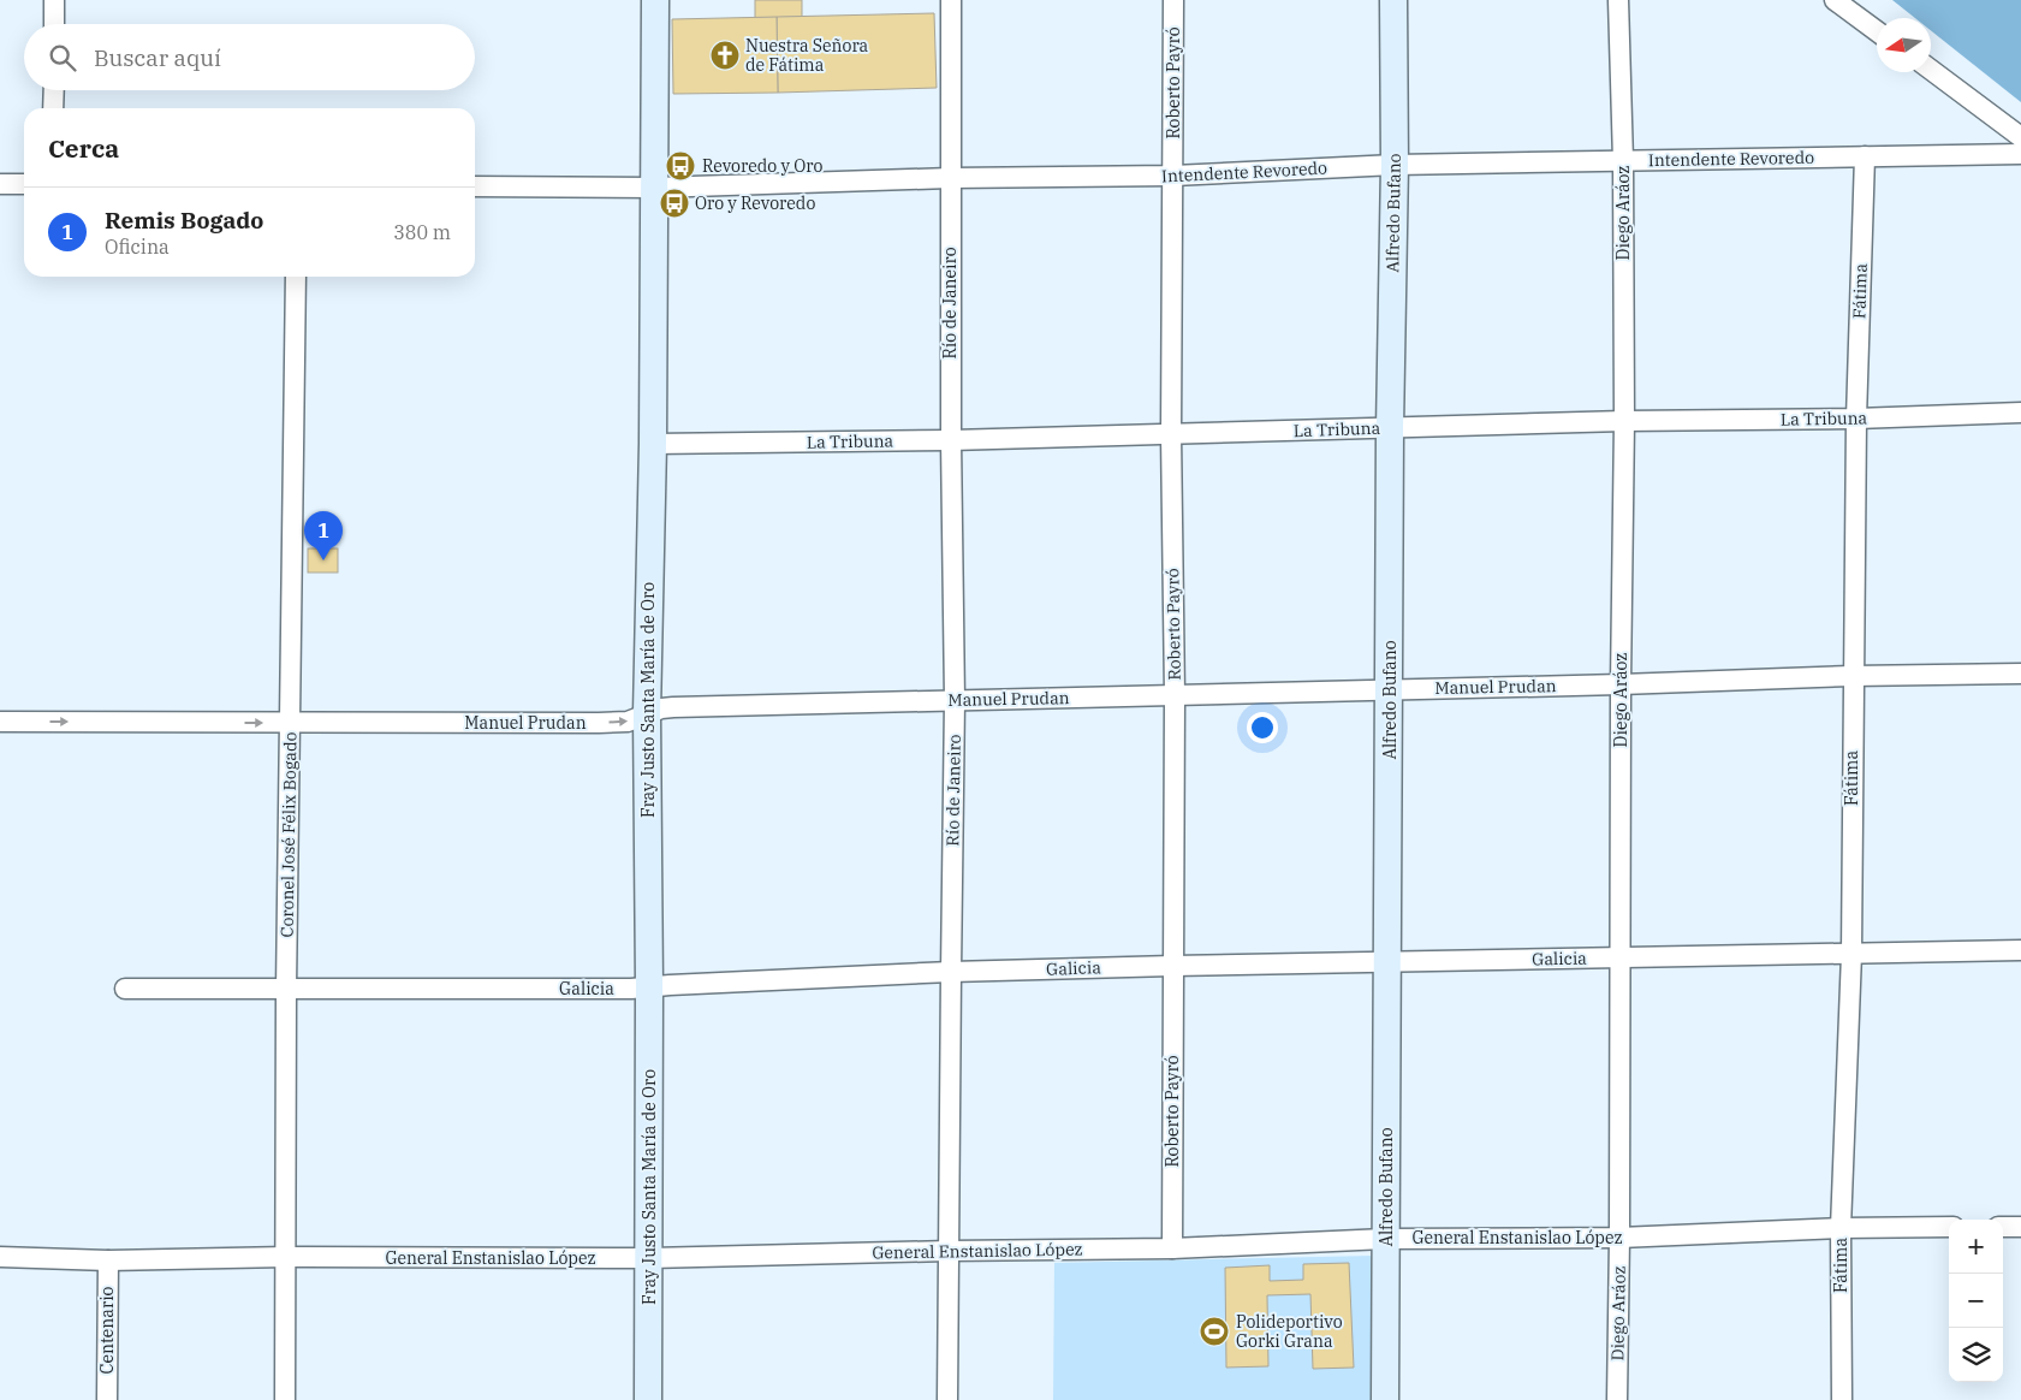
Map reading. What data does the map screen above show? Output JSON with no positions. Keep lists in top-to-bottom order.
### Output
{
  "streets": {
    "street": [
      "Roberto Payró",
      "Intendente Revoredo",
      "Alfredo Bufano",
      "Diego Aráoz",
      "Fátima",
      "Río de Janeiro",
      "La Tribuna",
      "Manuel Prudan",
      "Fray Justo Santa María de Oro",
      "Coronel José Félix Bogado",
      "Galicia",
      "General Enstanislao López",
      "Centenario"
    ]
  },
  "crossings": [
    ["Roberto Payró", "Intendente Revoredo"],
    ["Roberto Payró", "La Tribuna"],
    ["Roberto Payró", "Manuel Prudan"],
    ["Roberto Payró", "Galicia"],
    ["Roberto Payró", "General Enstanislao López"],
    ["Intendente Revoredo", "Alfredo Bufano"],
    ["Intendente Revoredo", "Diego Aráoz"],
    ["Intendente Revoredo", "Fátima"],
    ["Intendente Revoredo", "Río de Janeiro"],
    ["Intendente Revoredo", "Fray Justo Santa María de Oro"],
    ["Alfredo Bufano", "La Tribuna"],
    ["Alfredo Bufano", "Manuel Prudan"],
    ["Alfredo Bufano", "Galicia"],
    ["Alfredo Bufano", "General Enstanislao López"],
    ["Diego Aráoz", "La Tribuna"],
    ["Diego Aráoz", "Manuel Prudan"],
    ["Diego Aráoz", "Galicia"],
    ["Diego Aráoz", "General Enstanislao López"],
    ["Fátima", "La Tribuna"],
    ["Fátima", "Manuel Prudan"],
    ["Fátima", "Galicia"],
    ["Fátima", "General Enstanislao López"],
    ["Río de Janeiro", "La Tribuna"],
    ["Río de Janeiro", "Manuel Prudan"],
    ["Río de Janeiro", "Galicia"],
    ["Río de Janeiro", "General Enstanislao López"],
    ["La Tribuna", "Fray Justo Santa María de Oro"],
    ["Manuel Prudan", "Fray Justo Santa María de Oro"],
    ["Manuel Prudan", "Coronel José Félix Bogado"],
    ["Fray Justo Santa María de Oro", "Galicia"],
    ["Fray Justo Santa María de Oro", "General Enstanislao López"],
    ["Coronel José Félix Bogado", "Galicia"],
    ["Coronel José Félix Bogado", "General Enstanislao López"],
    ["General Enstanislao López", "Centenario"]
  ],
  "places": {
    "church": ["Nuestra Señora de Fátima"],
    "bus stop": ["Revoredo y Oro", "Oro y Revoredo"],
    "sports": ["Polideportivo Gorki Grana"]
  },
  "north": "left",
  "page": {
    "search": "Buscar aquí",
    "heading": "Cerca",
    "list": [
      {
        "mark": "1",
        "name": "Remis Bogado",
        "note": "Oficina",
        "value": "380 m"
      }
    ],
    "pins": "1",
    "map_buttons": ["+", "−"]
  }
}
